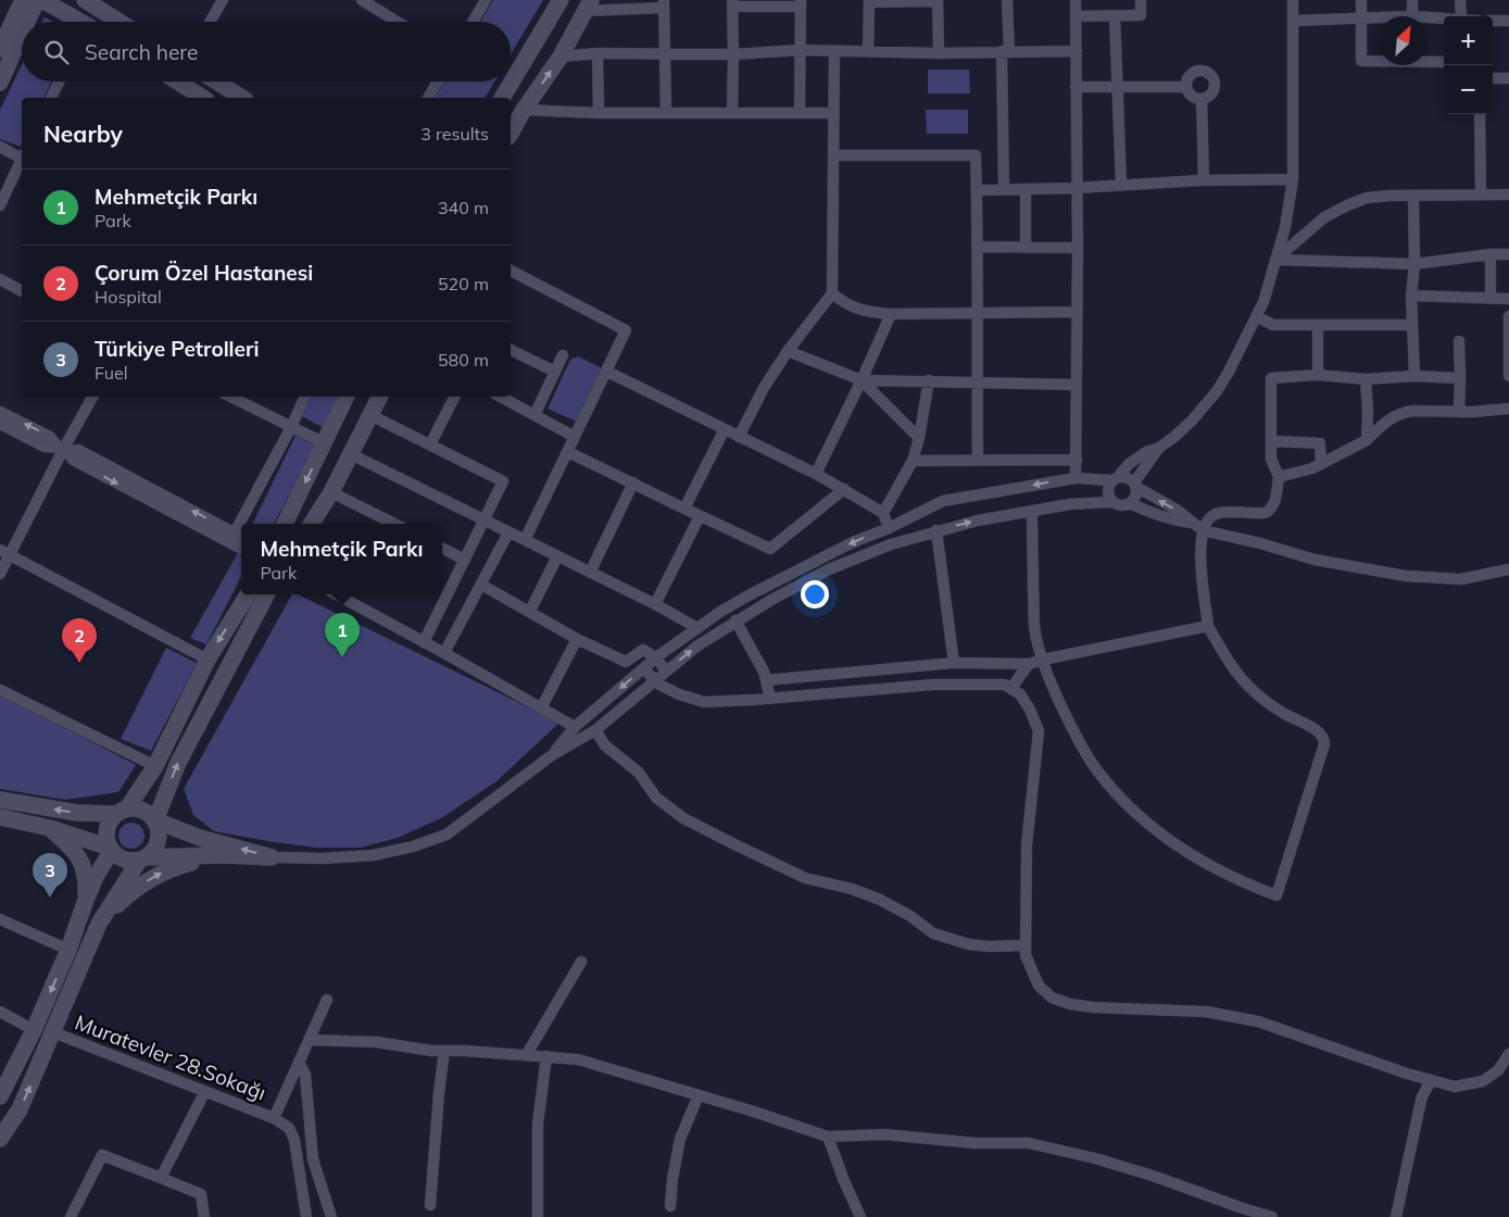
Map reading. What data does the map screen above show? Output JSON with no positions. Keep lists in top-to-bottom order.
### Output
{
  "streets": {
    "street": ["Muratevler 28.Sokağı"]
  },
  "north": "top right",
  "page": {
    "map_buttons": ["+", "−"],
    "search": "Search here",
    "heading": ["Nearby", "3 results"],
    "list": [
      {
        "mark": "1",
        "name": "Mehmetçik Parkı",
        "note": "Park",
        "value": "340 m"
      },
      {
        "mark": "2",
        "name": "Çorum Özel Hastanesi",
        "note": "Hospital",
        "value": "520 m"
      },
      {
        "mark": "3",
        "name": "Türkiye Petrolleri",
        "note": "Fuel",
        "value": "580 m"
      }
    ],
    "popup": ["Mehmetçik Parkı", "Park"],
    "pins": ["1", "2", "3"]
  }
}
